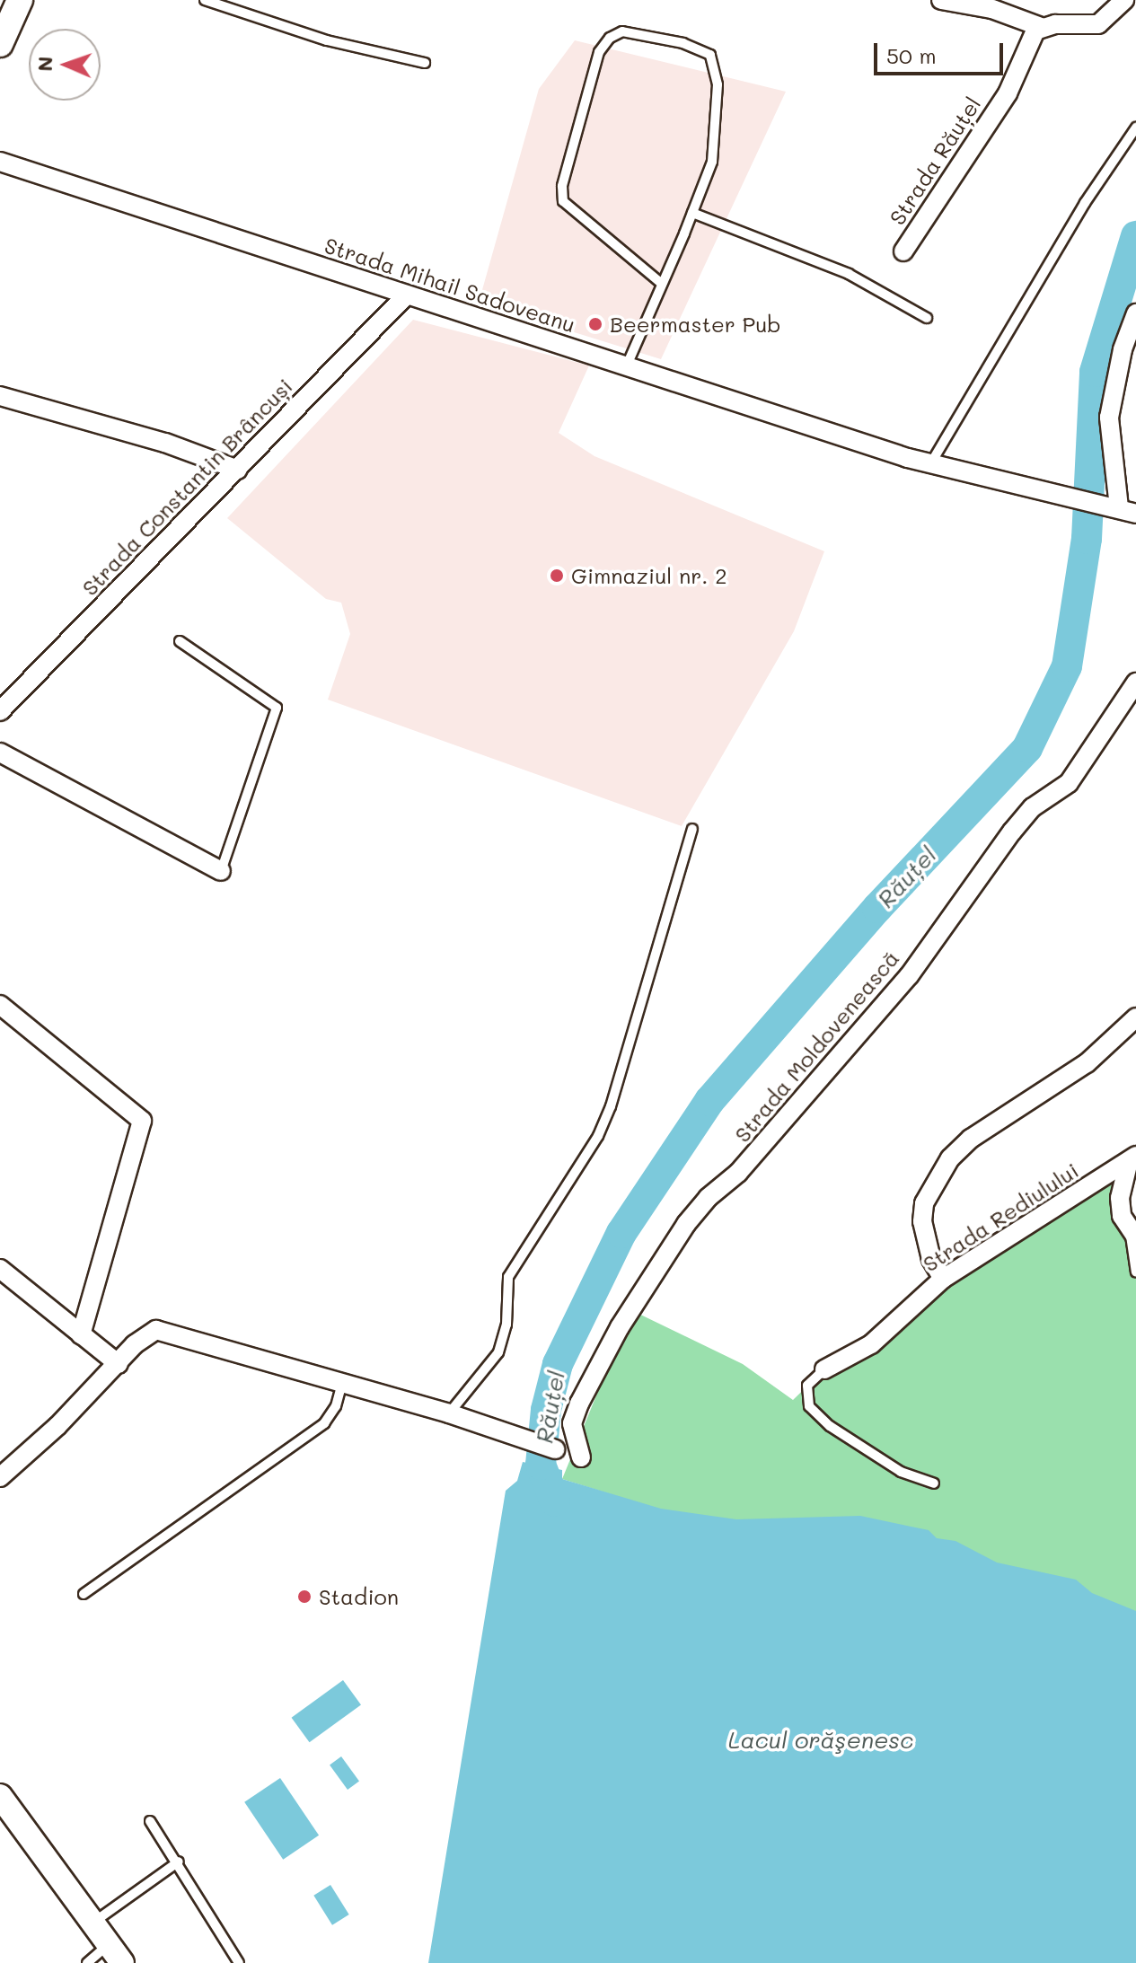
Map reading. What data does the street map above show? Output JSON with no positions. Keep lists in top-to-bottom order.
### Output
{
  "streets": {
    "street": [
      "Strada Răuțel",
      "Strada Mihail Sadoveanu",
      "Strada Constantin Brâncuși",
      "Strada Moldovenească",
      "Strada Rediulului"
    ]
  },
  "crossings": [
    ["Strada Mihail Sadoveanu", "Strada Constantin Brâncuși"]
  ],
  "water": ["Răuțel", "Lacul orăşenesc"],
  "places": ["Beermaster Pub", "Gimnaziul nr. 2", "Stadion"],
  "scale_bar": "50 m",
  "north": "left"
}
